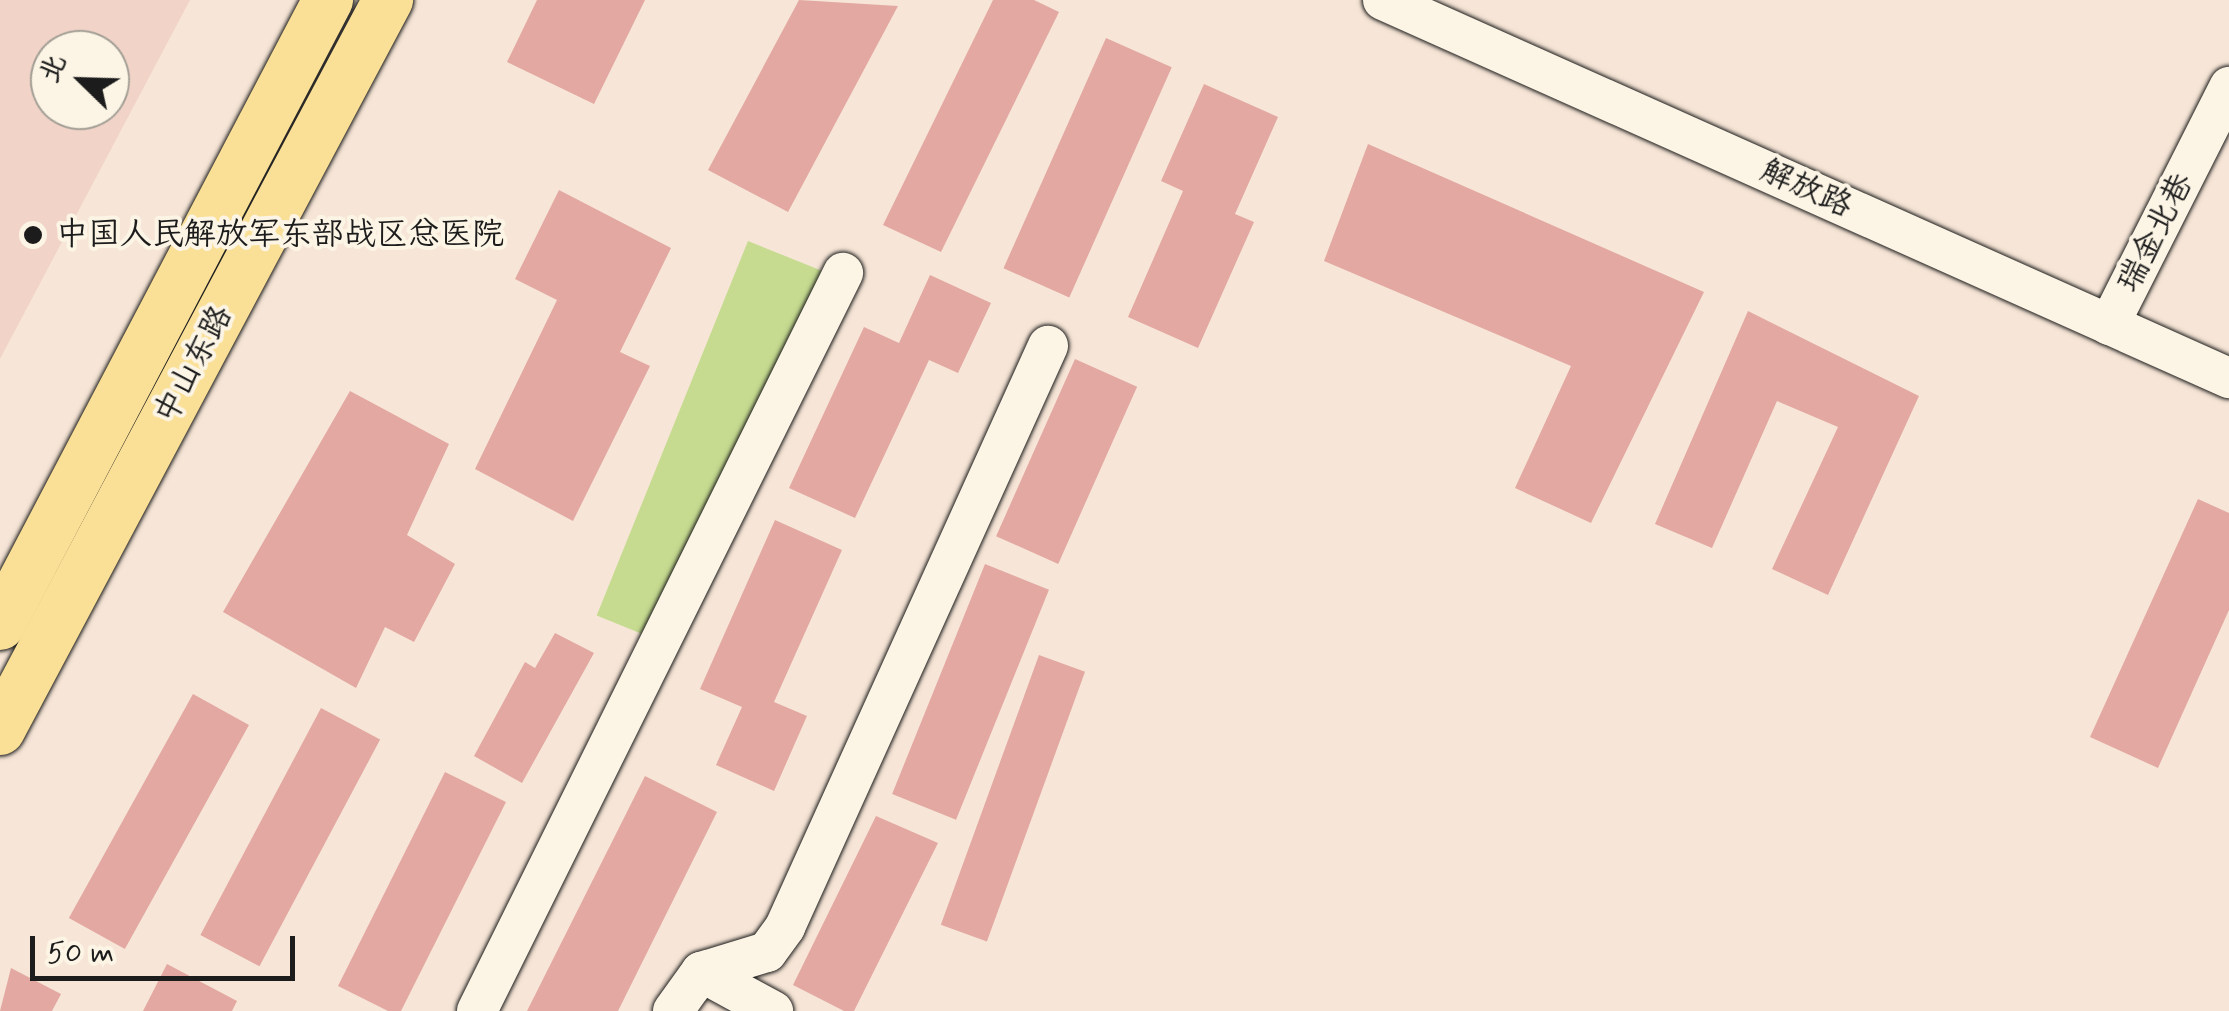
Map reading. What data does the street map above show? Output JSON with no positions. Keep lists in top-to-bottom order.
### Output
{
  "streets": {
    "main road": ["中山东路"],
    "street": ["解放路", "瑞金北巷"]
  },
  "crossings": [
    ["解放路", "瑞金北巷"]
  ],
  "places": ["中国人民解放军东部战区总医院"],
  "scale_bar": "50 m",
  "north": "top left"
}
